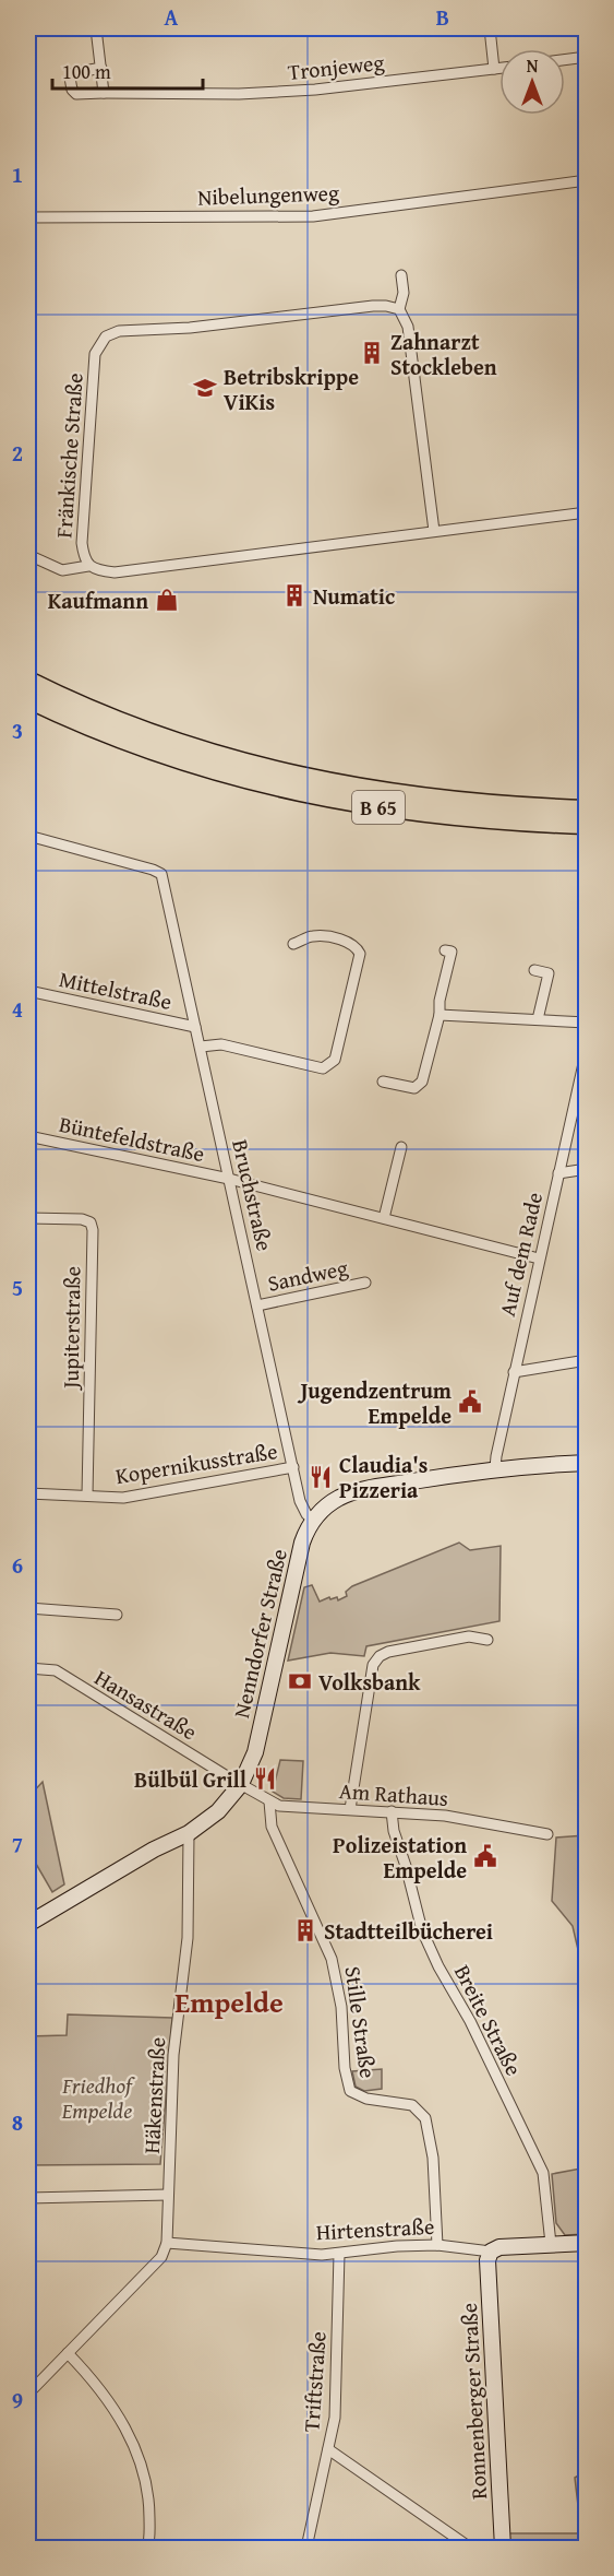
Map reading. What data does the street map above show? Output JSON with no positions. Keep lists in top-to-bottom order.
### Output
{
  "streets": {
    "highway": ["B 65"],
    "street": [
      "Tronjeweg",
      "Nibelungenweg",
      "Fränkische Straße",
      "Mittelstraße",
      "Büntefeldstraße",
      "Bruchstraße",
      "Auf dem Rade",
      "Sandweg",
      "Jupiterstraße",
      "Kopernikusstraße",
      "Nenndorfer Straße",
      "Hansastraße",
      "Am Rathaus",
      "Breite Straße",
      "Stille Straße",
      "Häkenstraße",
      "Hirtenstraße",
      "Triftstraße",
      "Ronnenberger Straße"
    ]
  },
  "crossings": [
    ["Mittelstraße", "Bruchstraße"],
    ["Büntefeldstraße", "Bruchstraße"],
    ["Büntefeldstraße", "Auf dem Rade"],
    ["Bruchstraße", "Sandweg"],
    ["Bruchstraße", "Kopernikusstraße"],
    ["Bruchstraße", "Nenndorfer Straße"],
    ["Auf dem Rade", "Nenndorfer Straße"],
    ["Jupiterstraße", "Kopernikusstraße"],
    ["Nenndorfer Straße", "Hansastraße"],
    ["Nenndorfer Straße", "Am Rathaus"],
    ["Nenndorfer Straße", "Häkenstraße"],
    ["Hansastraße", "Am Rathaus"],
    ["Am Rathaus", "Breite Straße"],
    ["Am Rathaus", "Stille Straße"],
    ["Breite Straße", "Hirtenstraße"],
    ["Stille Straße", "Hirtenstraße"],
    ["Häkenstraße", "Hirtenstraße"],
    ["Hirtenstraße", "Triftstraße"],
    ["Hirtenstraße", "Ronnenberger Straße"]
  ],
  "districts": ["Empelde"],
  "parks": ["Friedhof Empelde"],
  "places": {
    "building": ["Zahnarzt Stockleben", "Numatic", "Stadtteilbücherei"],
    "school or university": ["Betribskrippe ViKis"],
    "shop": ["Kaufmann"],
    "public building": ["Jugendzentrum Empelde", "Polizeistation Empelde"],
    "restaurant": ["Claudia's Pizzeria", "Bülbül Grill"],
    "bank": ["Volksbank"]
  },
  "scale_bar": "100 m",
  "north": "top",
  "grid": {
    "columns": ["A", "B"],
    "rows": [
      "1",
      "2",
      "3",
      "4",
      "5",
      "6",
      "7",
      "8",
      "9"
    ]
  }
}
